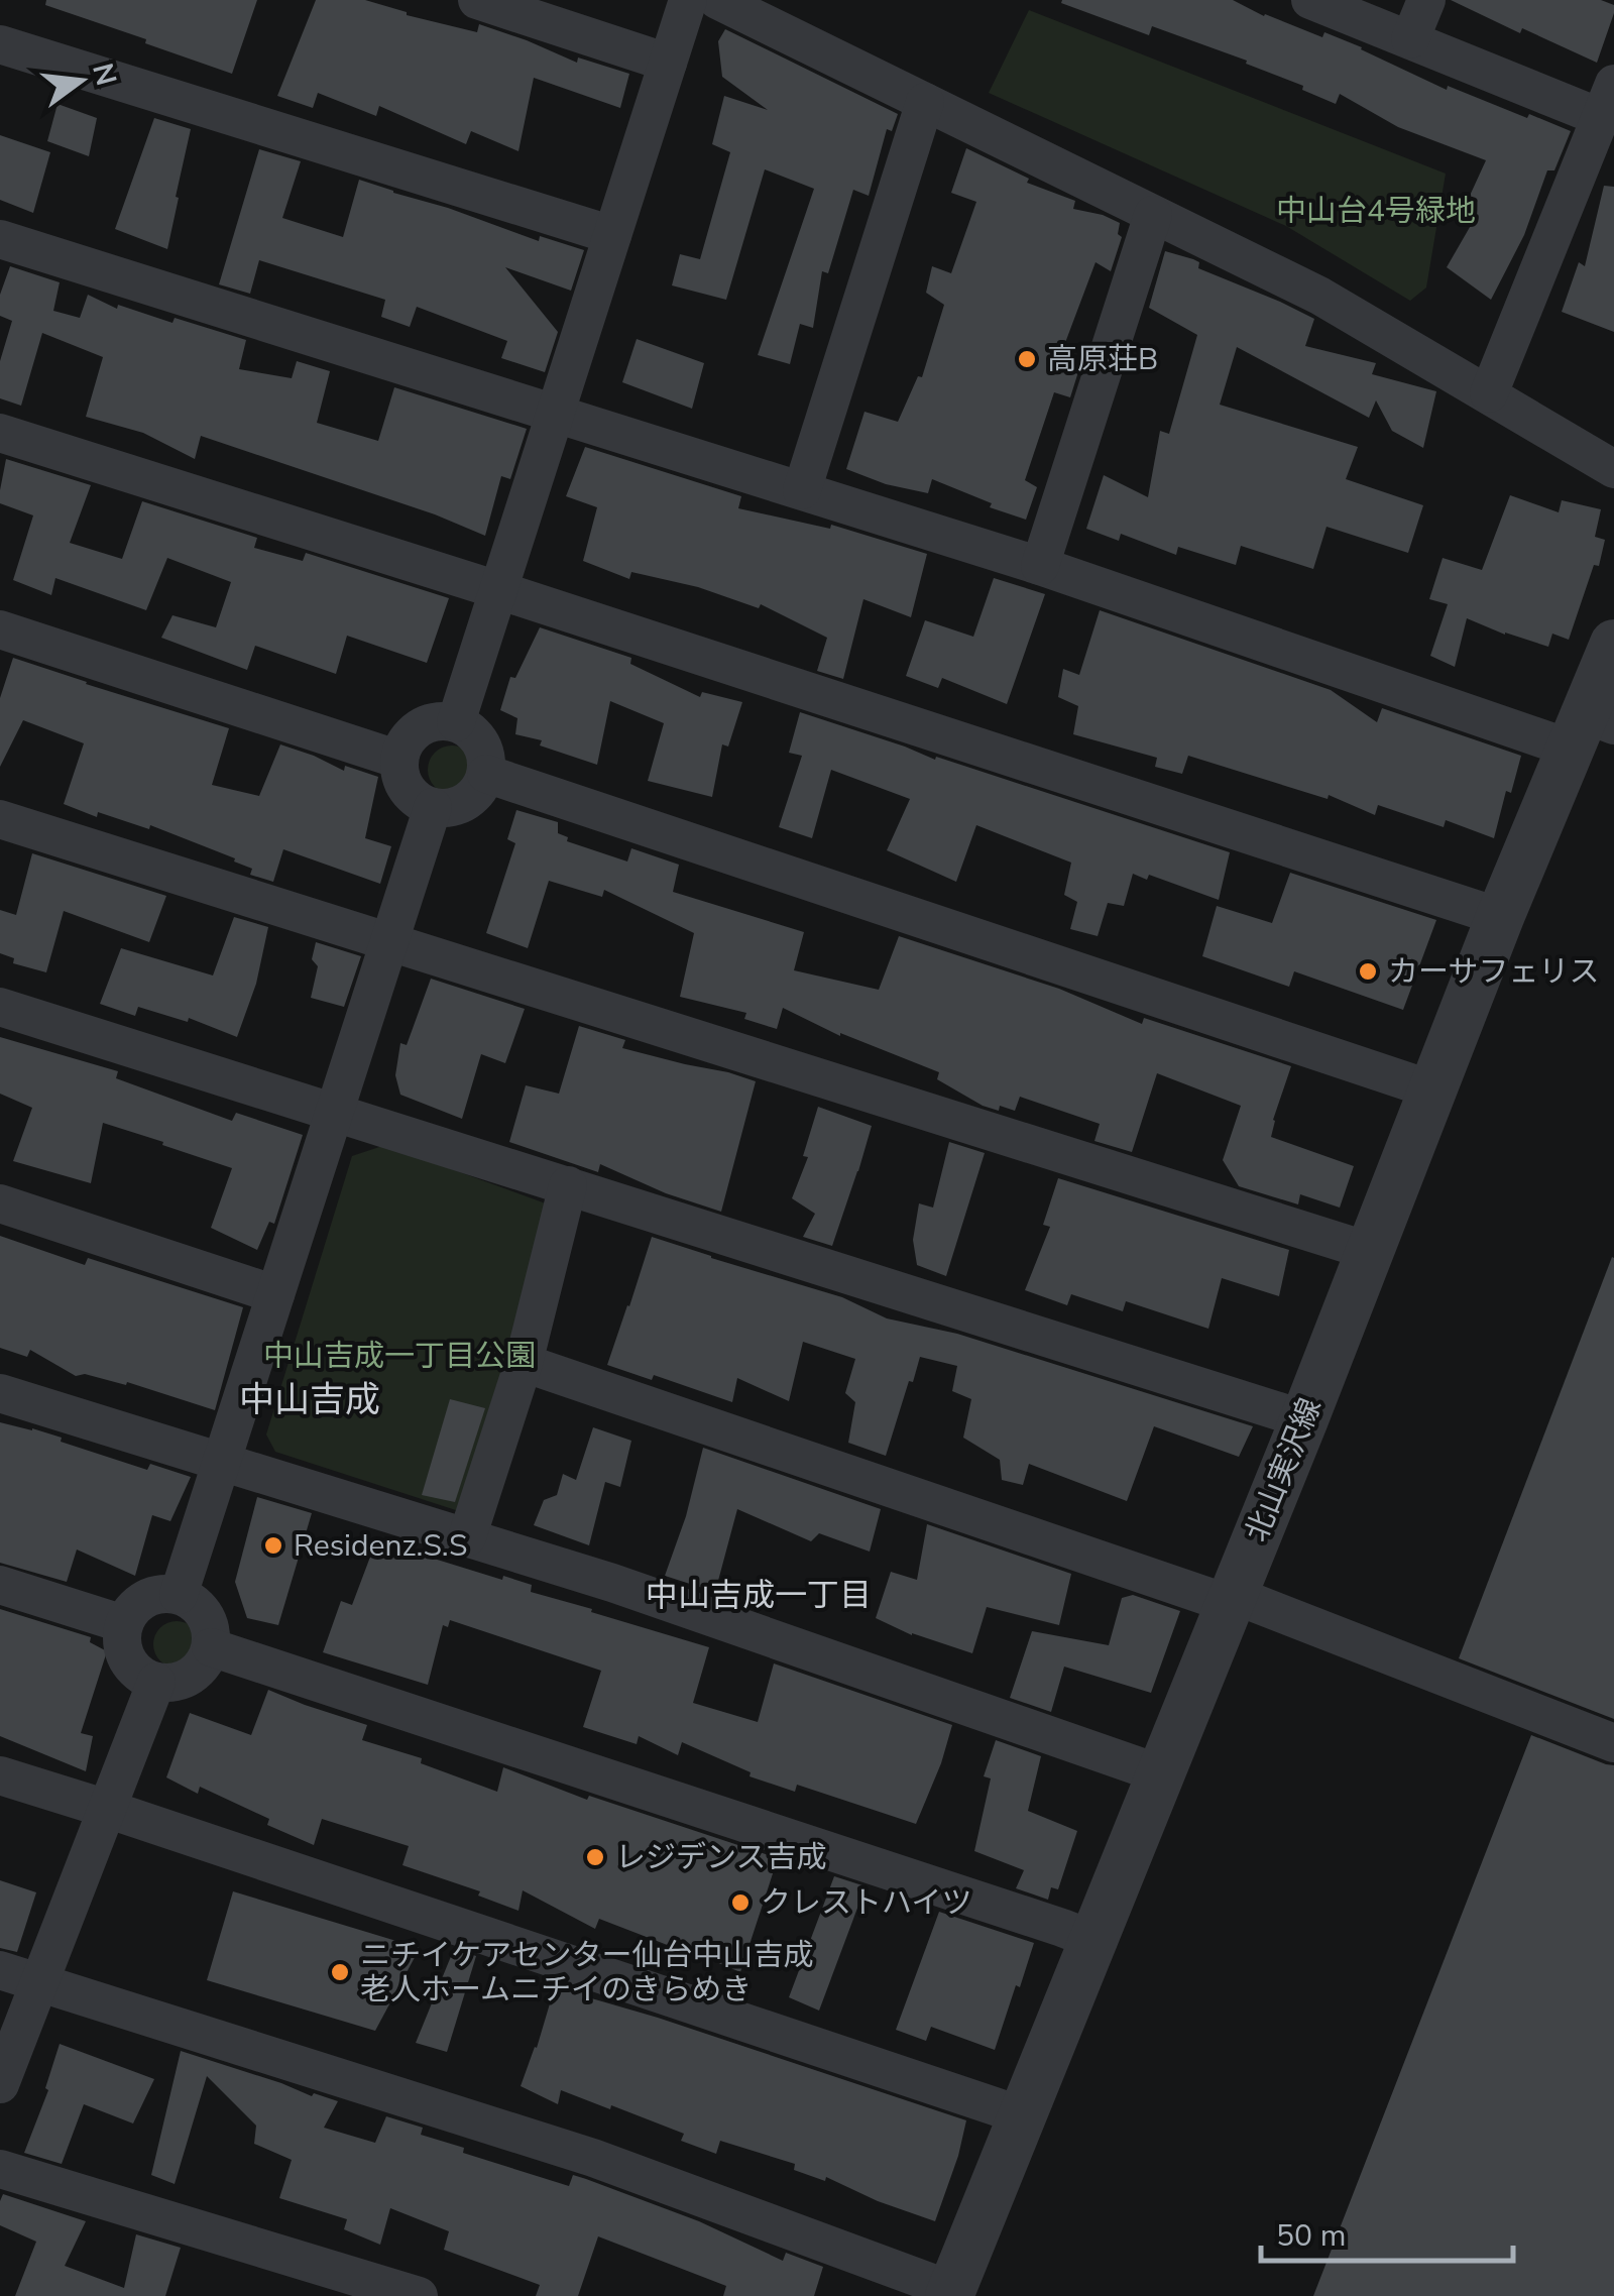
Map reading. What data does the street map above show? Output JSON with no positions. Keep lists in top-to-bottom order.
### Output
{
  "streets": {
    "street": ["北山実沢線"]
  },
  "districts": ["中山吉成", "中山吉成一丁目"],
  "parks": ["中山台4号緑地", "中山吉成一丁目公園"],
  "places": [
    "高原荘B",
    "カーサフェリス",
    "Residenz.S.S",
    "レジデンス吉成",
    "クレストハイツ",
    "ニチイケアセンター仙台中山吉成 老人ホームニチイのきらめき"
  ],
  "scale_bar": "50 m",
  "north": "right"
}
